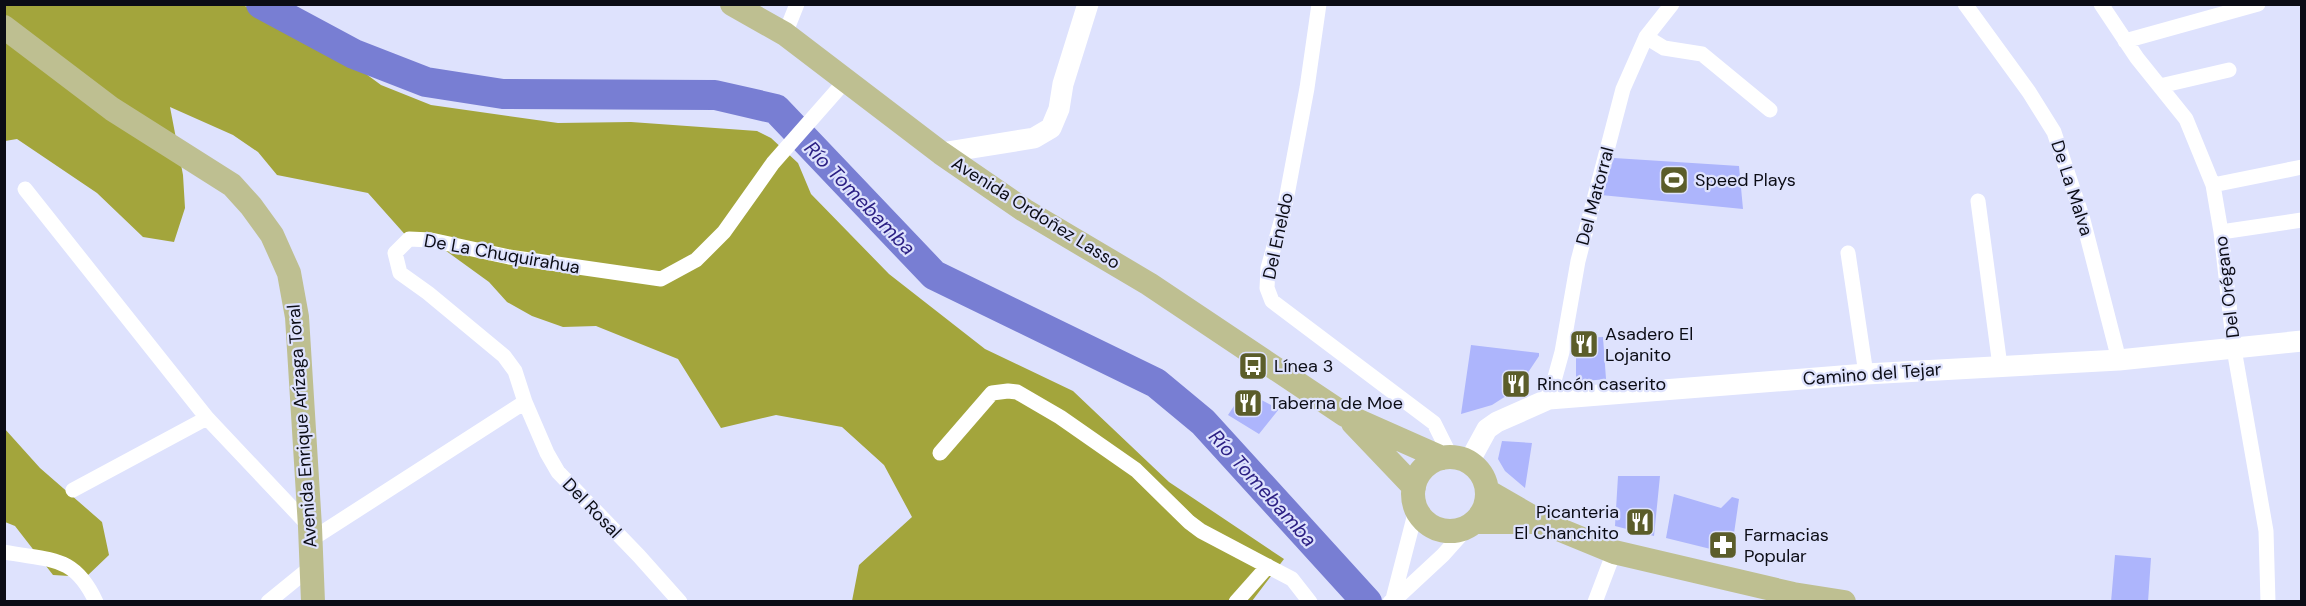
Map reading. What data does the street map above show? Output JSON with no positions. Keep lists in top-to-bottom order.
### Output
{
  "streets": {
    "main road": ["Avenida Ordoñez Lasso", "Avenida Enrique Arízaga Toral"],
    "street": [
      "De La Malva",
      "Del Matorral",
      "Del Eneldo",
      "De La Chuquirahua",
      "Del Orégano",
      "Camino del Tejar",
      "Del Rosal"
    ]
  },
  "crossings": [
    ["De La Malva", "Camino del Tejar"],
    ["Del Matorral", "Camino del Tejar"],
    ["Avenida Ordoñez Lasso", "Del Eneldo"],
    ["Avenida Ordoñez Lasso", "De La Chuquirahua"],
    ["Avenida Ordoñez Lasso", "Camino del Tejar"],
    ["Del Eneldo", "Camino del Tejar"],
    ["De La Chuquirahua", "Del Rosal"],
    ["Del Orégano", "Camino del Tejar"]
  ],
  "water": ["Río Tomebamba"],
  "places": {
    "sports": ["Speed Plays"],
    "restaurant": [
      "Asadero El Lojanito",
      "Rincón caserito",
      "Taberna de Moe",
      "Picanteria El Chanchito"
    ],
    "bus stop": ["Línea 3"],
    "pharmacy": ["Farmacias Popular"]
  }
}
